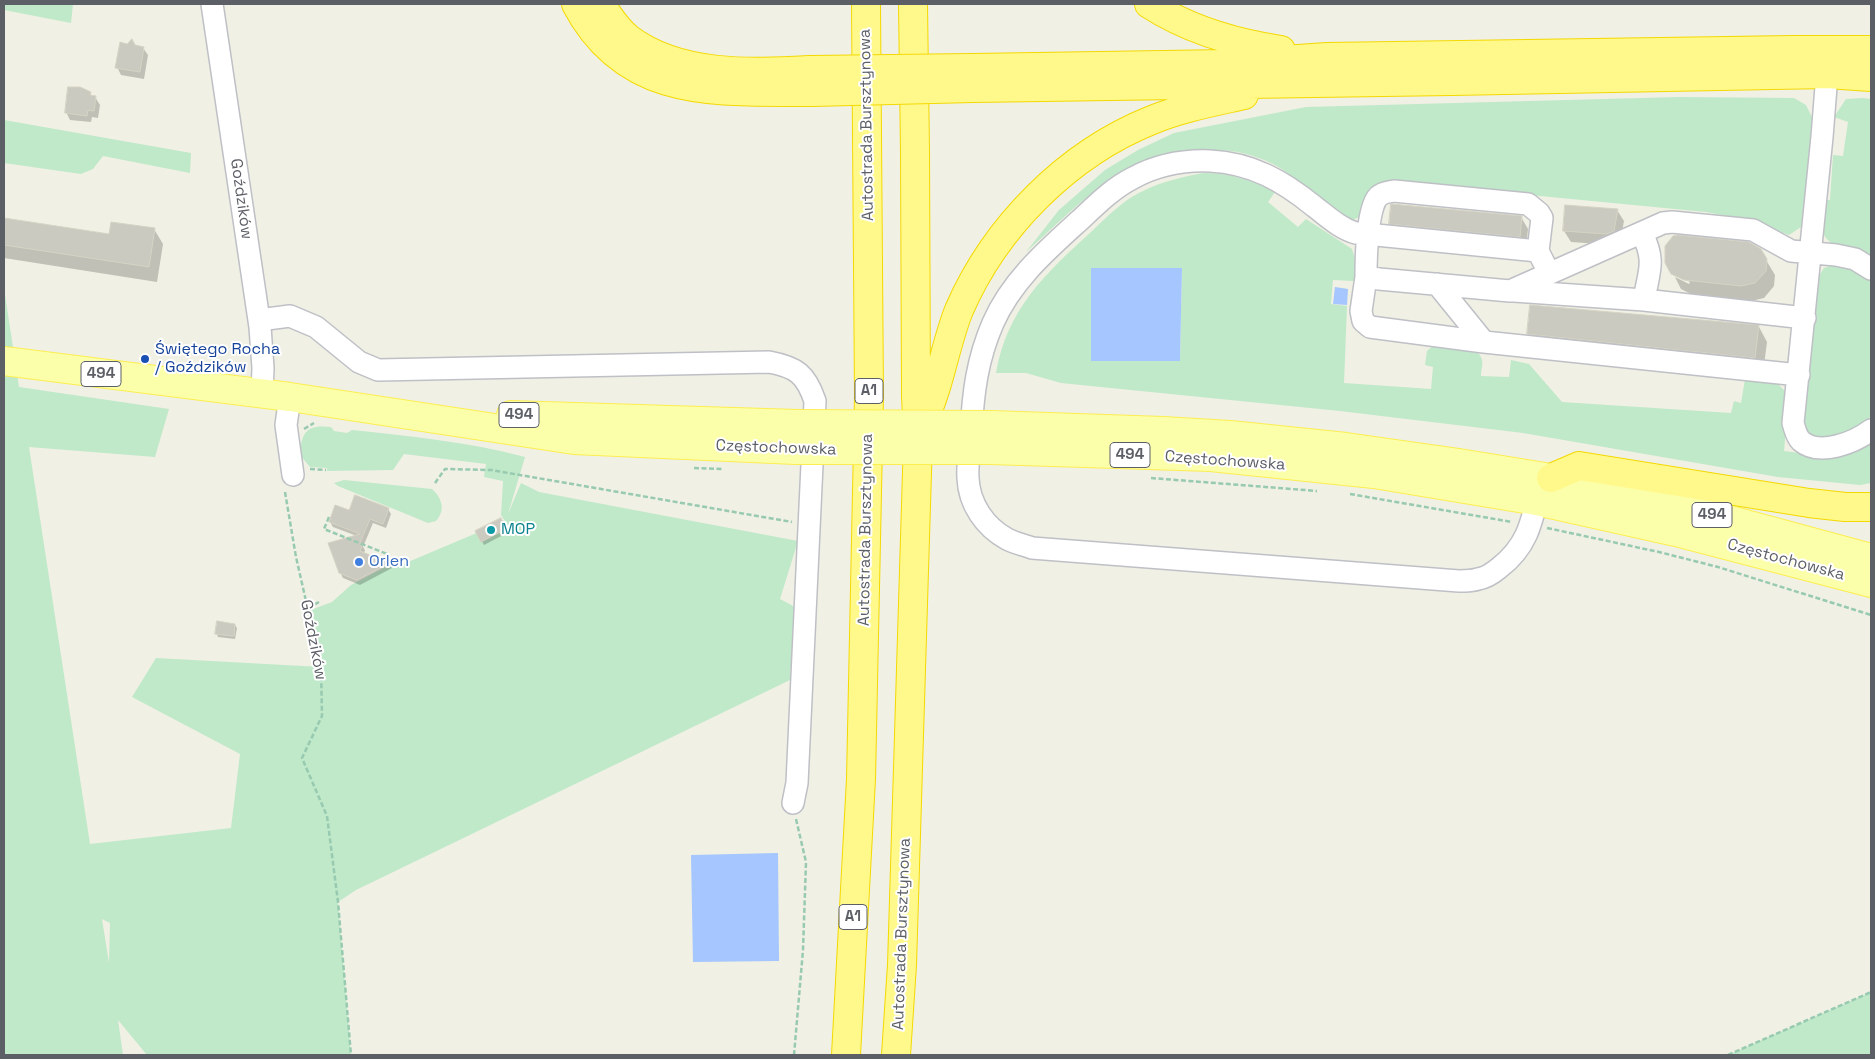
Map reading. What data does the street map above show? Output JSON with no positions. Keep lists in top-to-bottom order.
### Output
{
  "streets": {
    "highway": ["Autostrada Bursztynowa", "A1"],
    "main road": ["494", "Częstochowska"],
    "street": ["Goździków"]
  },
  "crossings": [
    ["Goździków", "494"],
    ["Goździków", "Częstochowska"],
    ["494", "Częstochowska"]
  ],
  "places": ["Świętego Rocha / Goździków", "MOP", "Orlen"]
}
